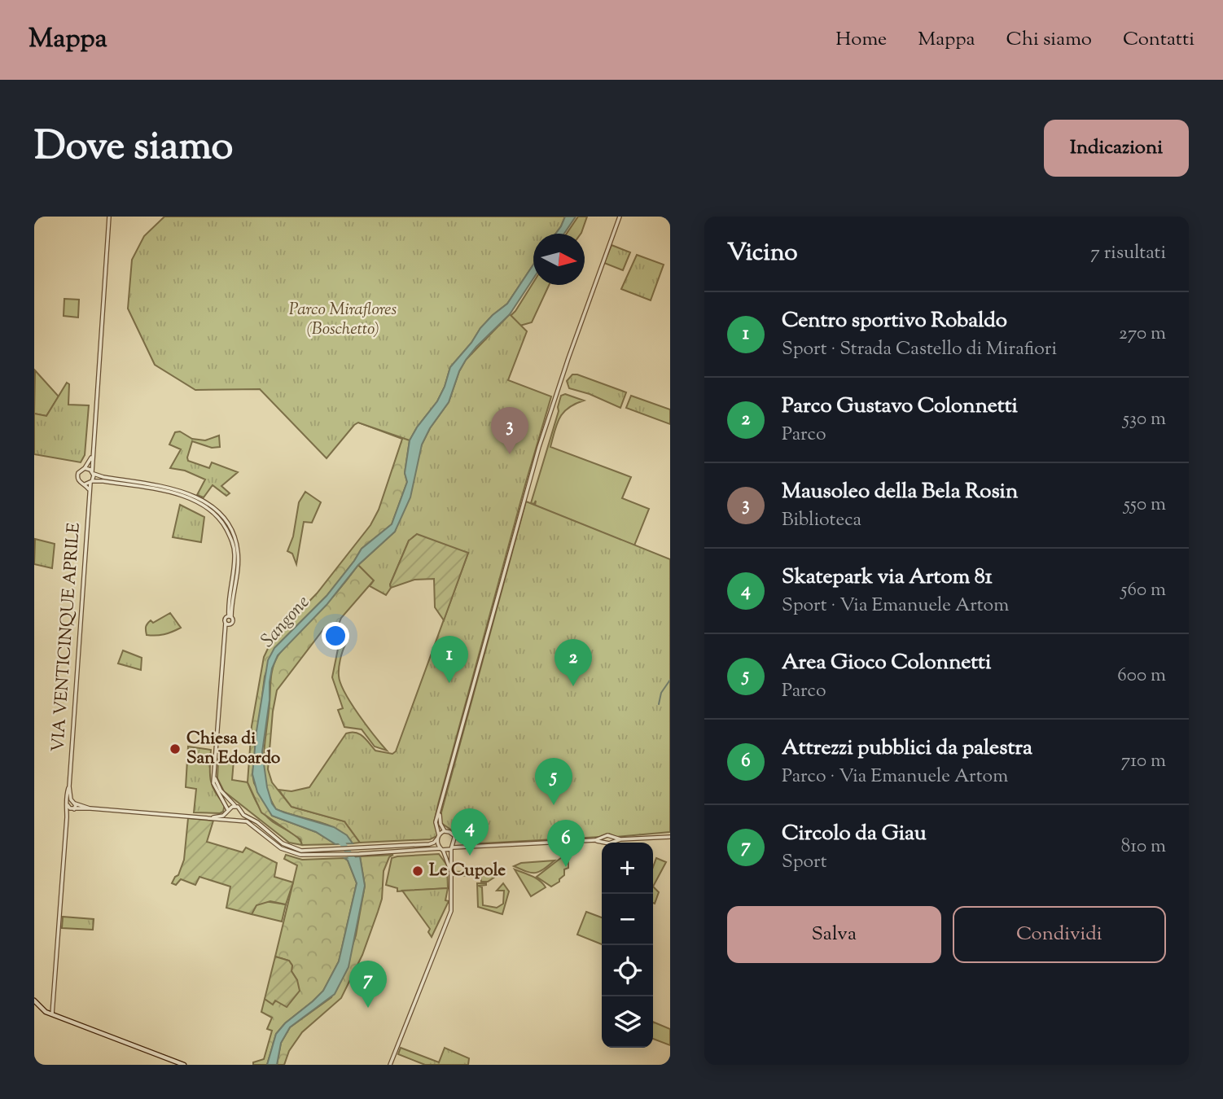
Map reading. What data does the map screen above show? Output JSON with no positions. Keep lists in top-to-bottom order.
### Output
{
  "streets": {
    "street": ["VIA VENTICINQUE APRILE"]
  },
  "water": ["Sangone"],
  "parks": ["Parco Miraflores (Boschetto)"],
  "places": ["Chiesa di San Edoardo", "Le Cupole"],
  "north": "right",
  "page": {
    "header": "Mappa",
    "nav": [
      "Home",
      "Mappa",
      "Chi siamo",
      "Contatti"
    ],
    "title": "Dove siamo",
    "buttons": [
      "Indicazioni",
      ["Salva", "Condividi"]
    ],
    "heading": ["Vicino", "7 risultati"],
    "list": [
      {
        "mark": "1",
        "name": "Centro sportivo Robaldo",
        "note": "Sport · Strada Castello di Mirafiori",
        "value": "270 m"
      },
      {
        "mark": "2",
        "name": "Parco Gustavo Colonnetti",
        "note": "Parco",
        "value": "530 m"
      },
      {
        "mark": "3",
        "name": "Mausoleo della Bela Rosin",
        "note": "Biblioteca",
        "value": "550 m"
      },
      {
        "mark": "4",
        "name": "Skatepark via Artom 81",
        "note": "Sport · Via Emanuele Artom",
        "value": "560 m"
      },
      {
        "mark": "5",
        "name": "Area Gioco Colonnetti",
        "note": "Parco",
        "value": "600 m"
      },
      {
        "mark": "6",
        "name": "Attrezzi pubblici da palestra",
        "note": "Parco · Via Emanuele Artom",
        "value": "710 m"
      },
      {
        "mark": "7",
        "name": "Circolo da Giau",
        "note": "Sport",
        "value": "810 m"
      }
    ],
    "pins": [
      "3",
      "1",
      "2",
      "5",
      "4",
      "6",
      "7"
    ],
    "map_buttons": ["+", "−"]
  }
}
